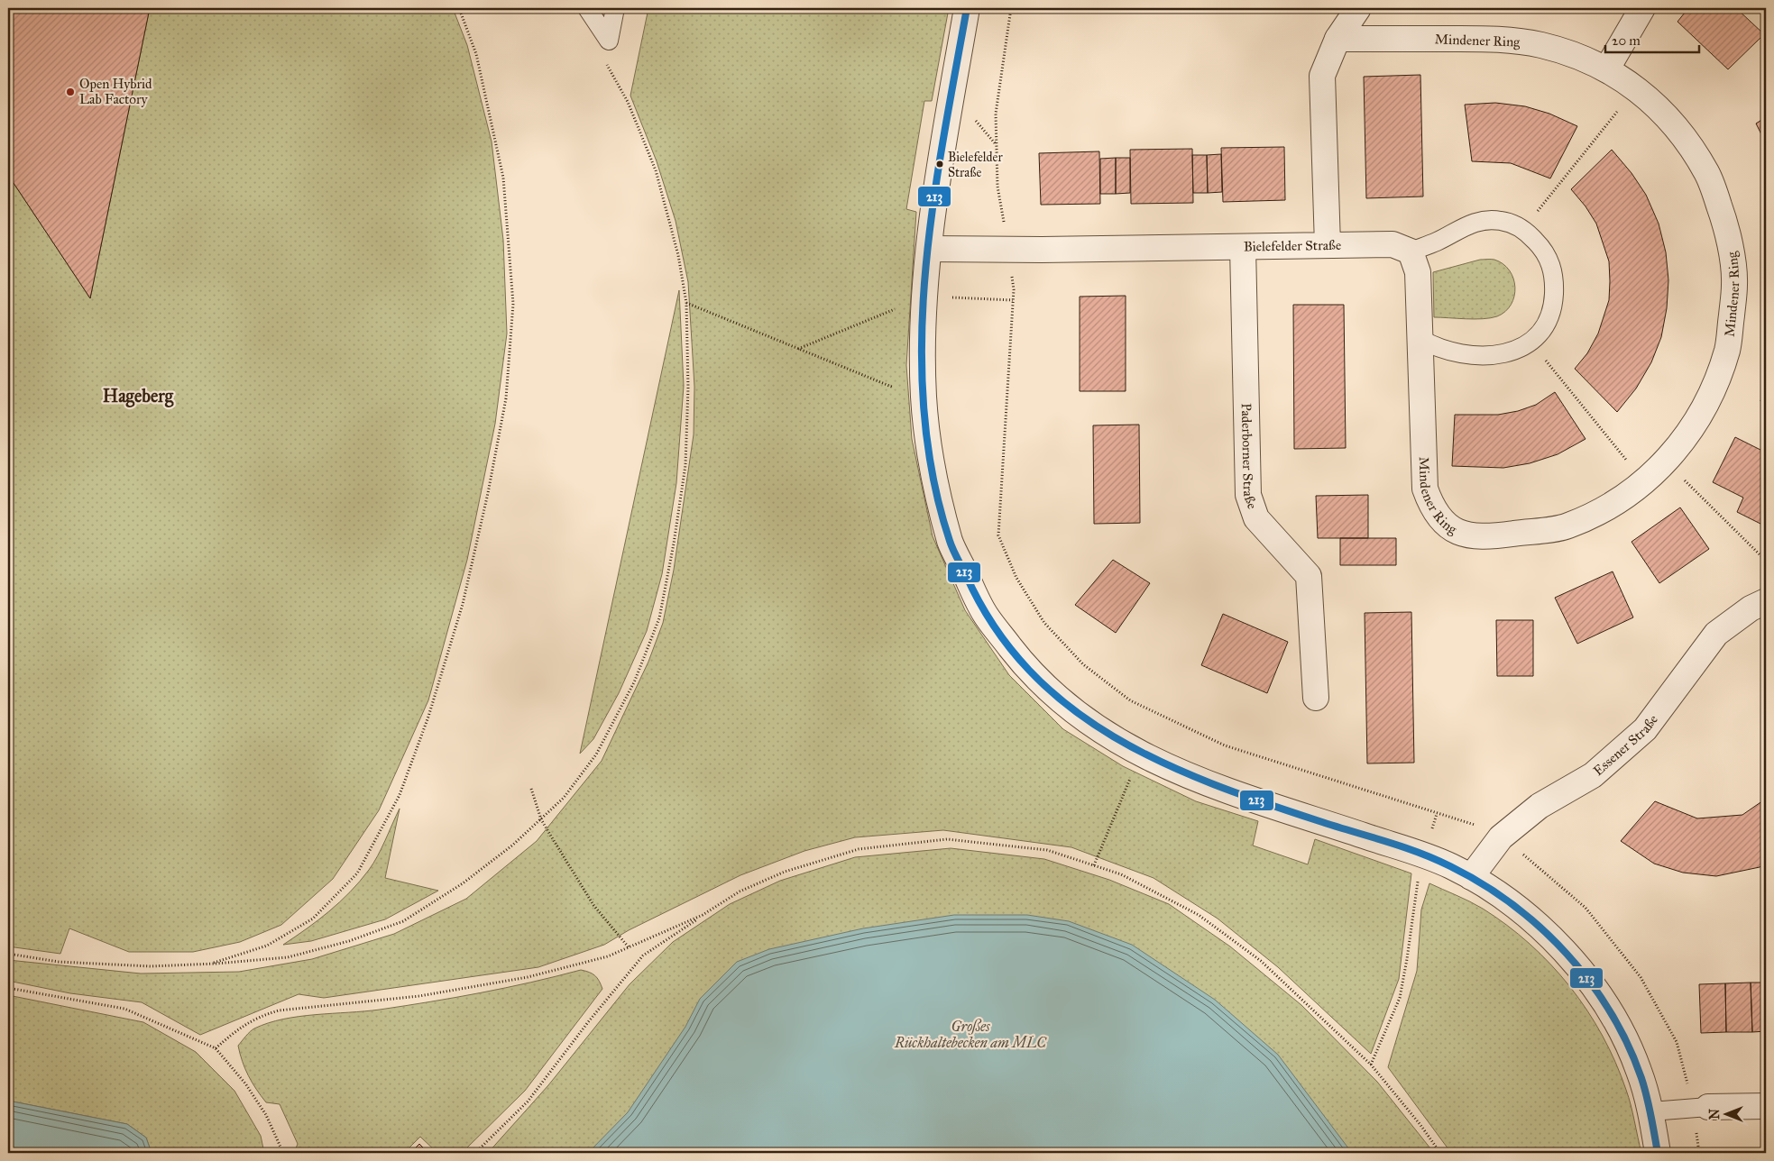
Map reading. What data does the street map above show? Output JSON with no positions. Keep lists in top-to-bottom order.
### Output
{
  "streets": {
    "street": [
      "Mindener Ring",
      "Bielefelder Straße",
      "Paderborner Straße",
      "Essener Straße"
    ]
  },
  "crossings": [
    ["Mindener Ring", "Bielefelder Straße"],
    ["Bielefelder Straße", "Paderborner Straße"]
  ],
  "districts": ["Hageberg"],
  "water": ["Großes Rückhaltebecken am MLC"],
  "places": ["Open Hybrid Lab Factory", "Bielefelder Straße"],
  "lines": ["transit line 213"],
  "scale_bar": "20 m",
  "north": "left"
}
